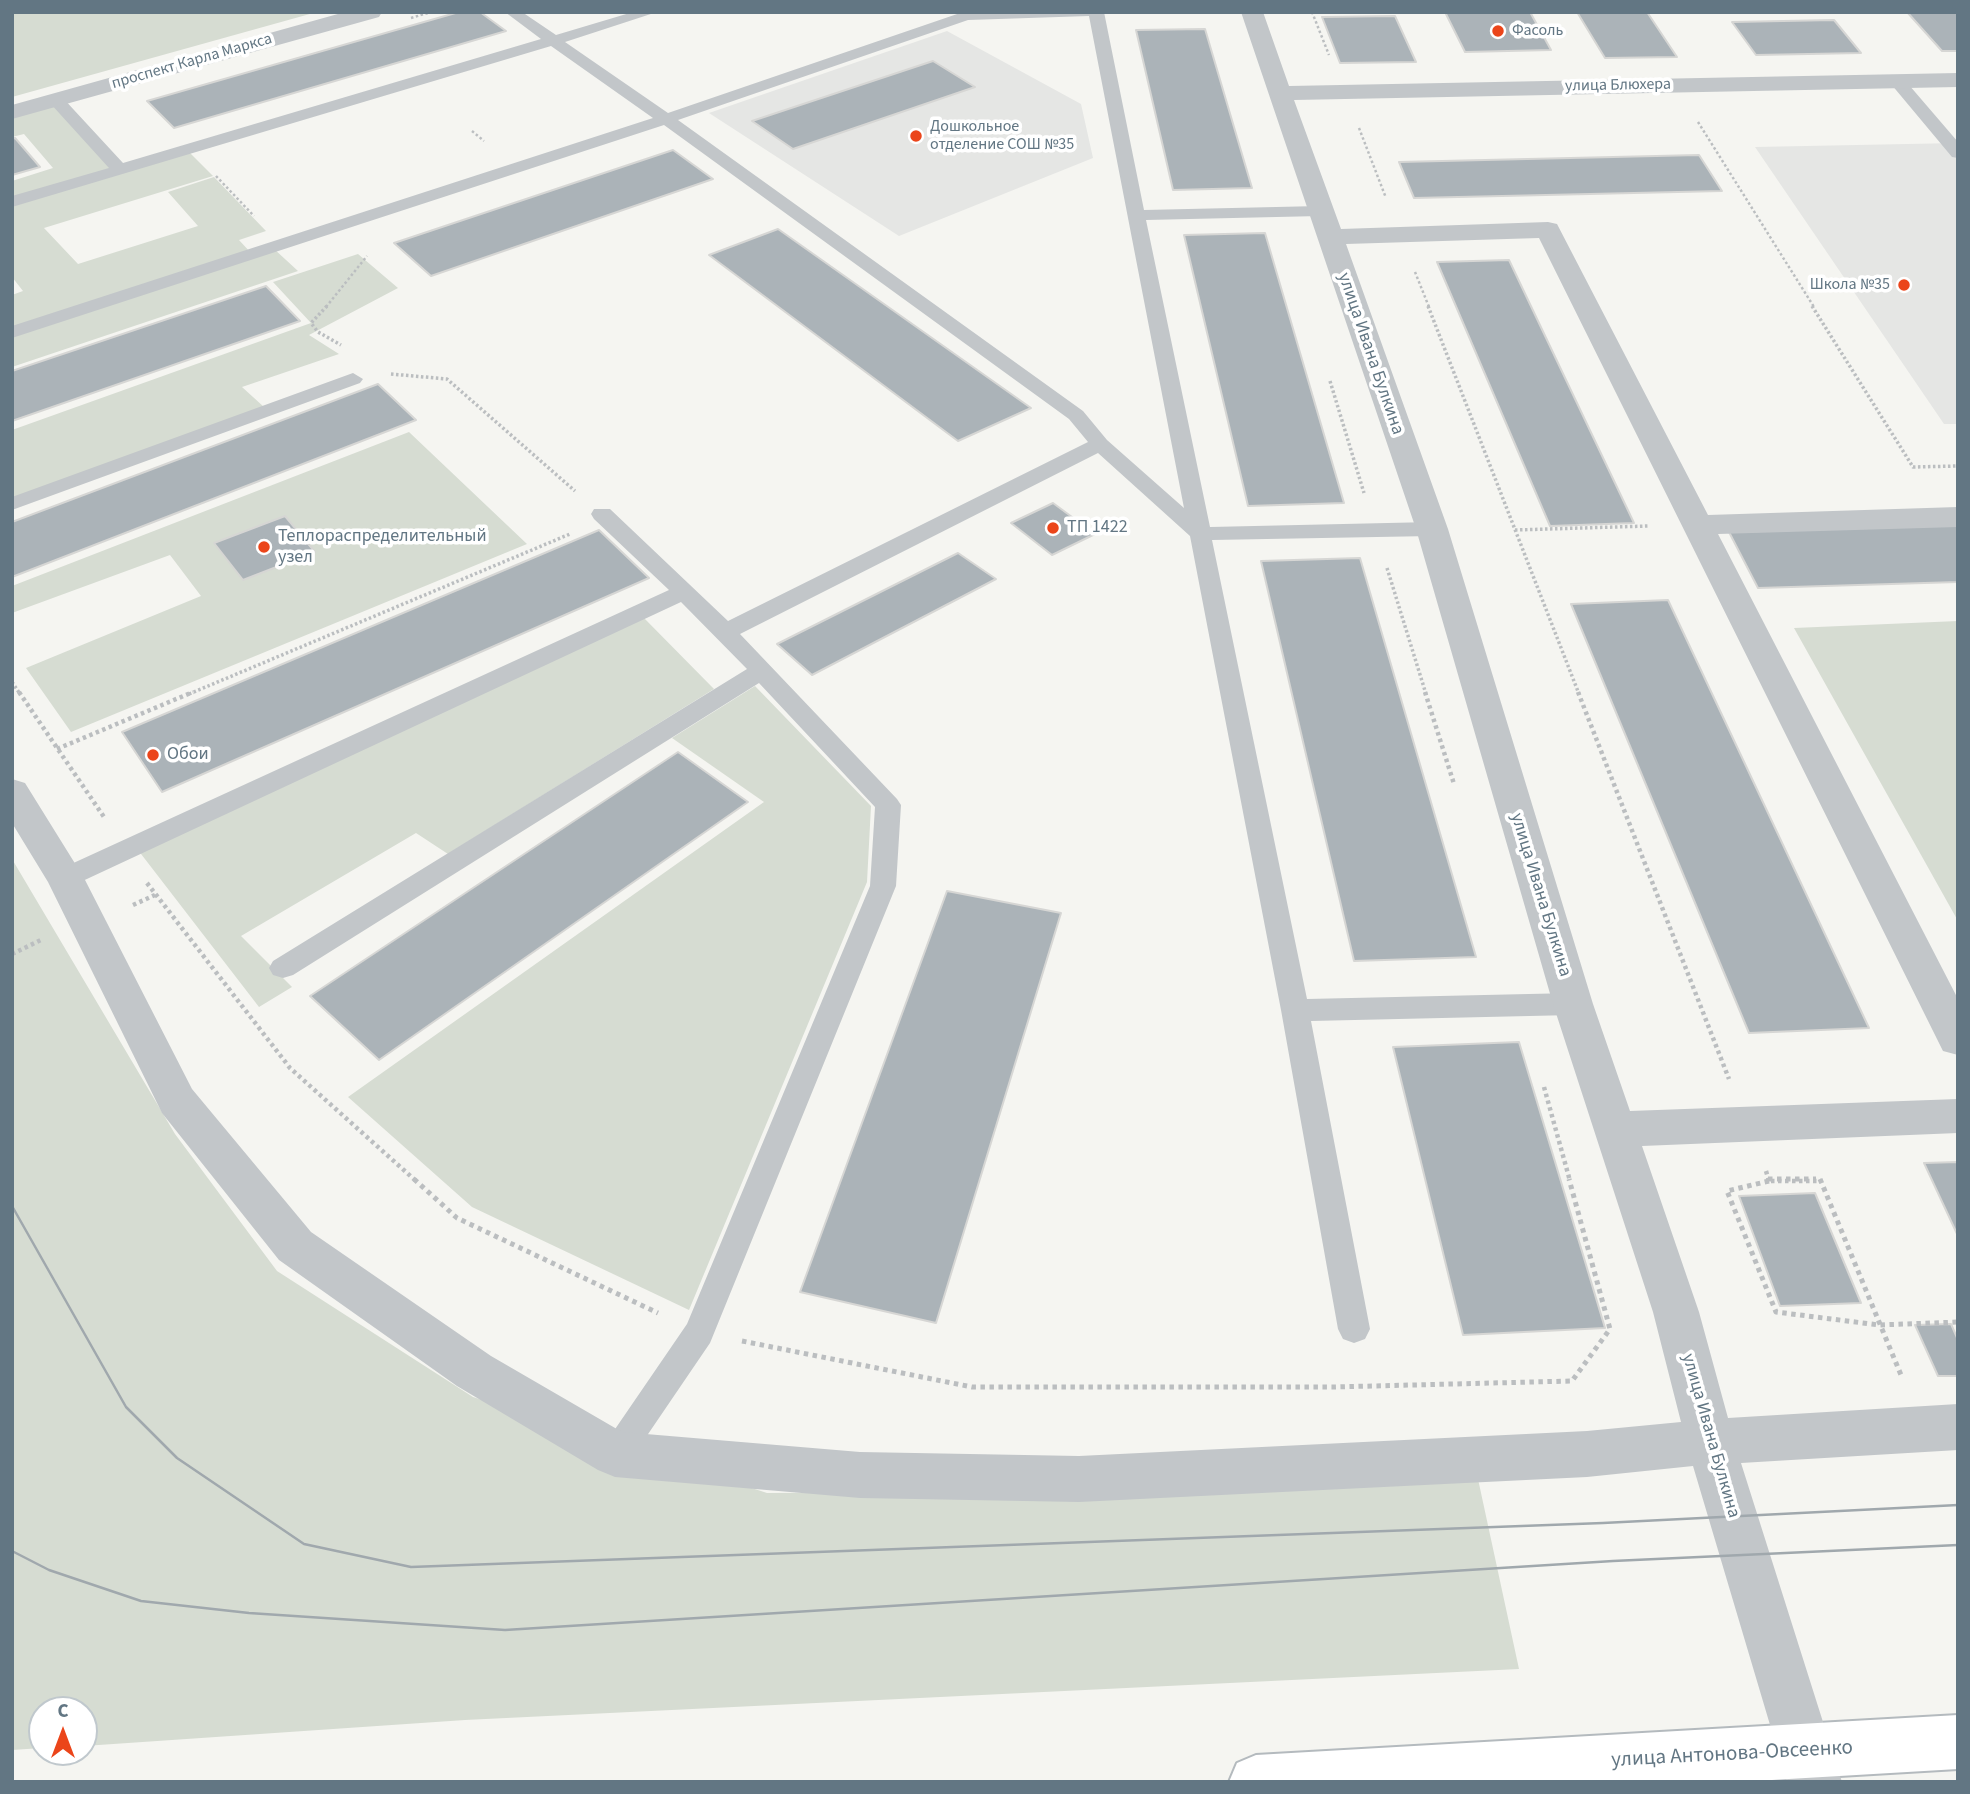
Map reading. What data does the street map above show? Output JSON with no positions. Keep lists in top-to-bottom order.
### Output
{
  "streets": {
    "main road": ["улица Антонова-Овсеенко"],
    "street": ["проспект Карла Маркса", "улица Блюхера", "улица Ивана Булкина"]
  },
  "crossings": [
    ["улица Блюхера", "улица Ивана Булкина"],
    ["улица Ивана Булкина", "улица Антонова-Овсеенко"]
  ],
  "places": [
    "Фасоль",
    "Дошкольное отделение СОШ №35",
    "Школа №35",
    "ТП 1422",
    "Теплораспределительный узел",
    "Обои"
  ],
  "north": "top"
}
